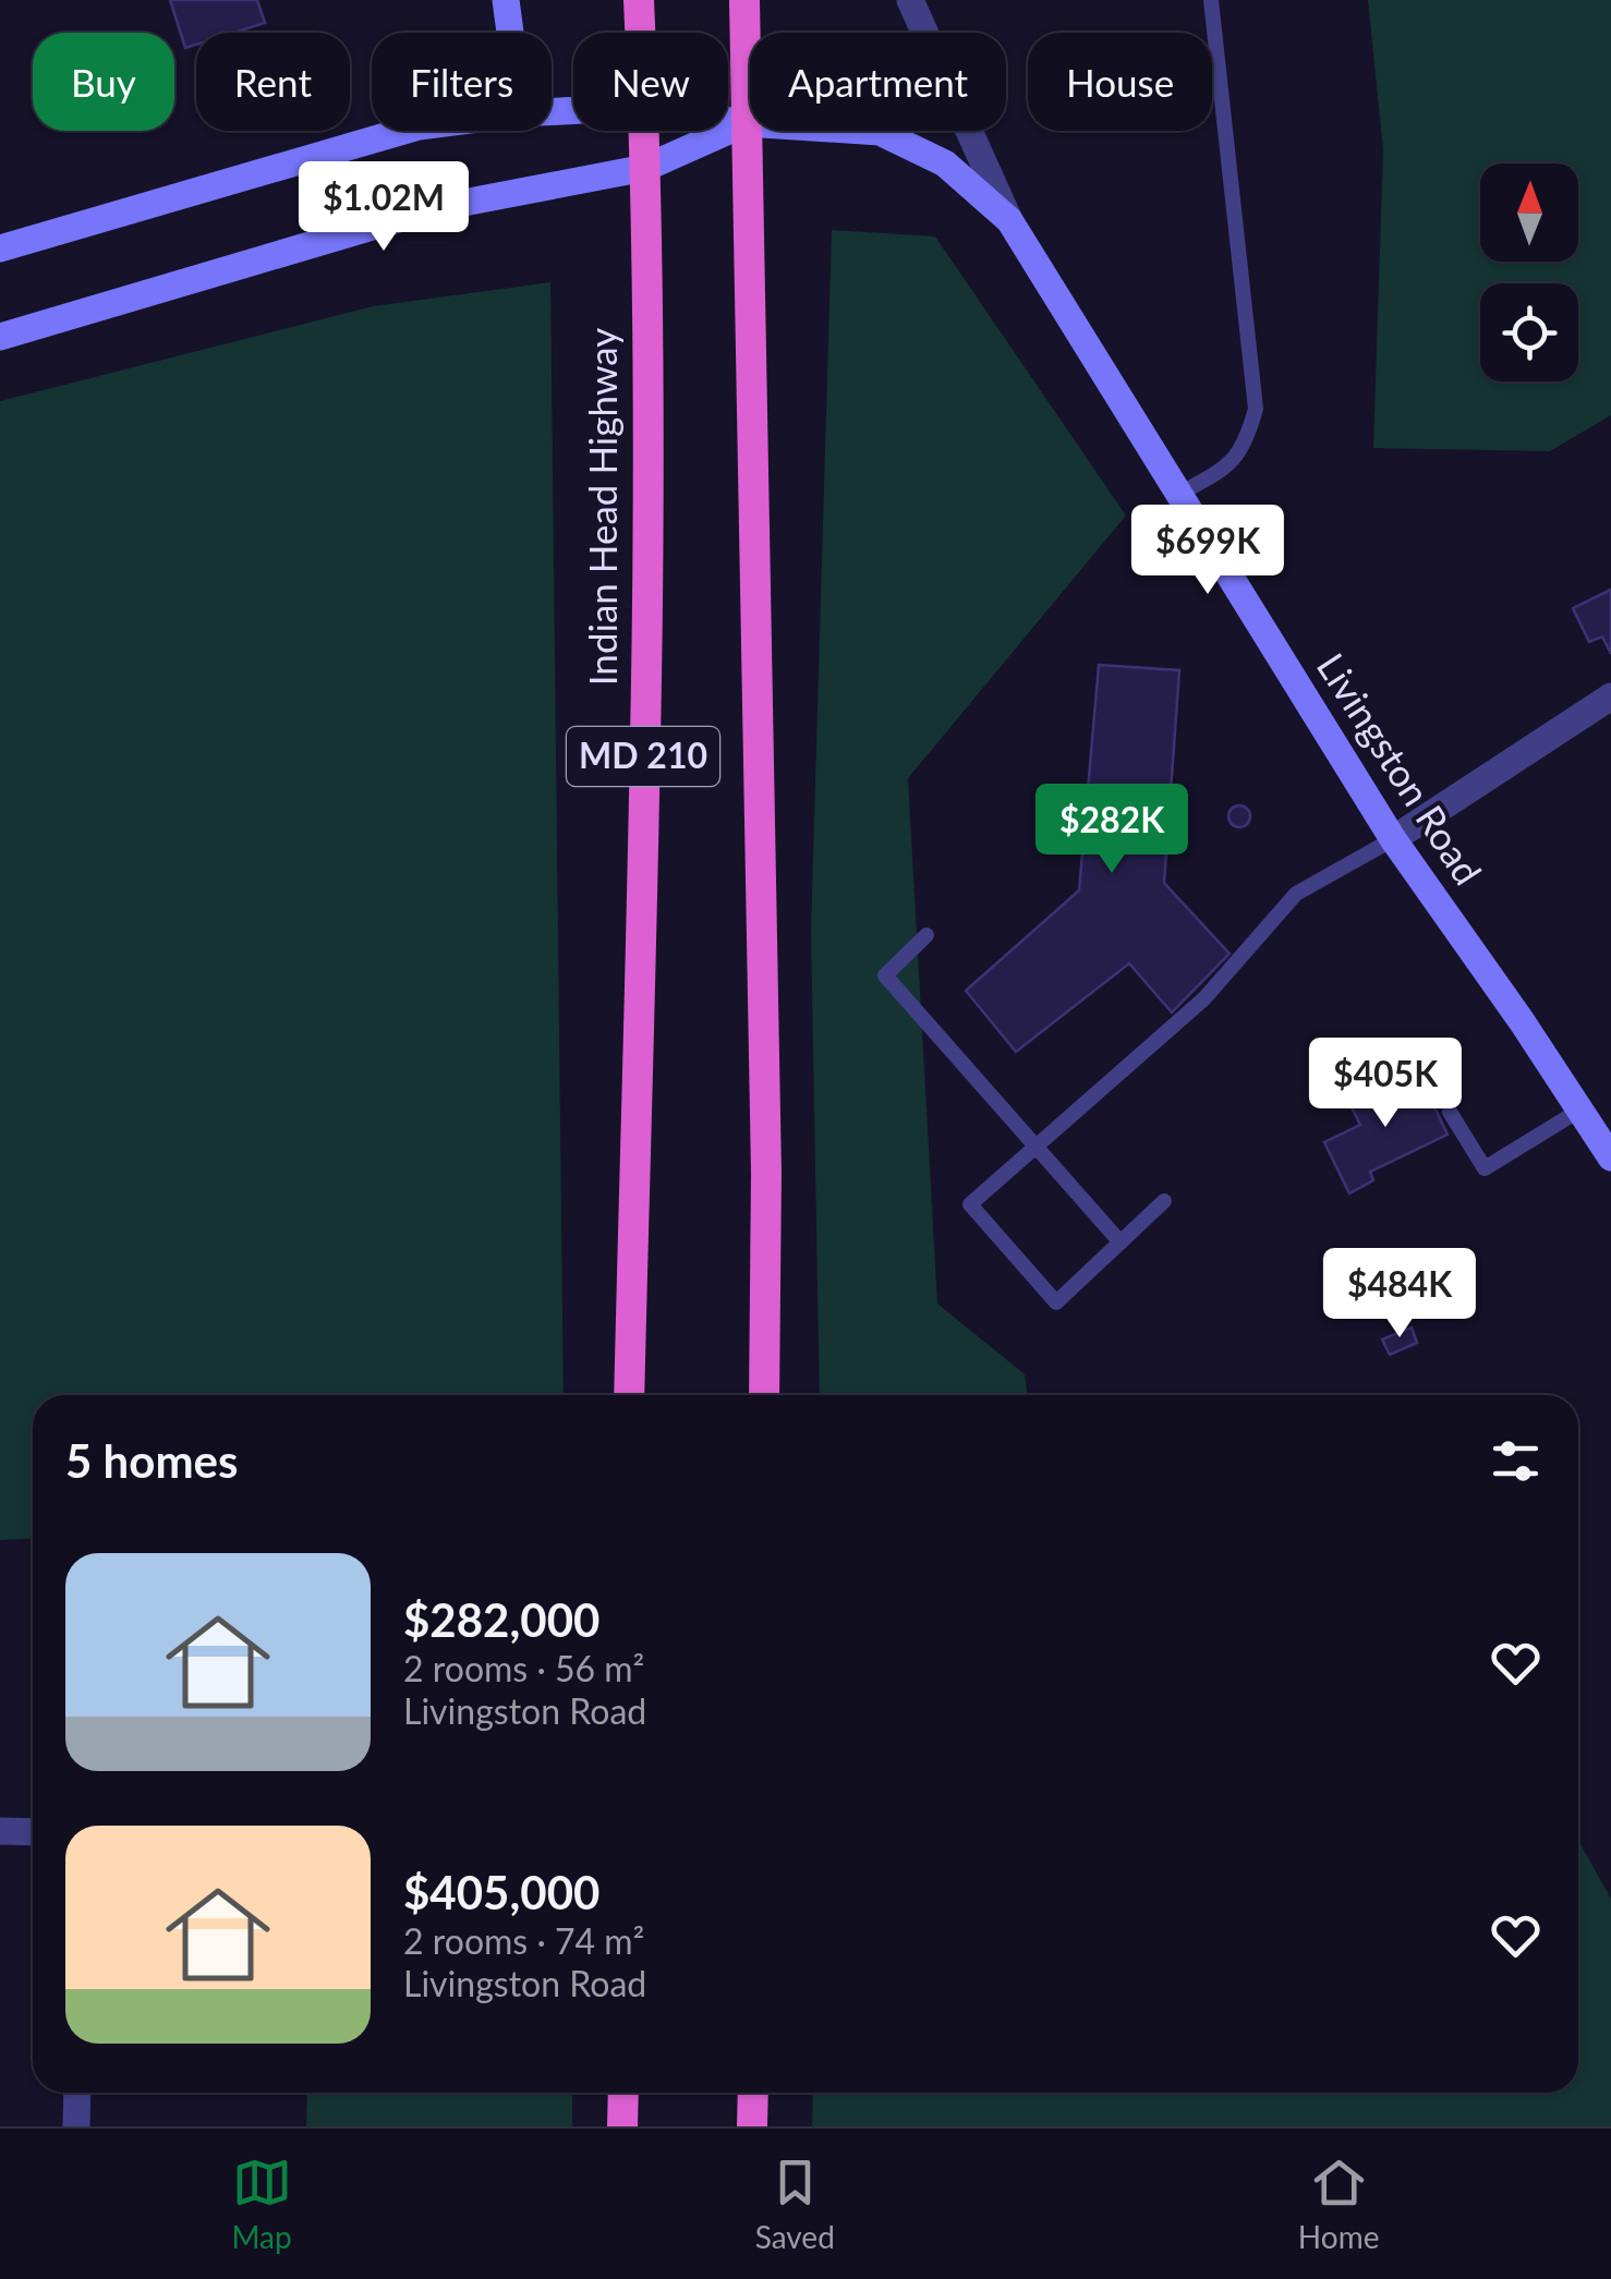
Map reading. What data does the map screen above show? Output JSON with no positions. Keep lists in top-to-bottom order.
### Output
{
  "streets": {
    "highway": ["Indian Head Highway", "MD 210"],
    "main road": ["Livingston Road"]
  },
  "crossings": [
    ["MD 210", "Livingston Road"]
  ],
  "north": "top",
  "page": {
    "chip": [
      "Buy",
      "Rent",
      "Filters",
      "New",
      "Apartment",
      "House"
    ],
    "price": [
      "$1.02M",
      "$699K",
      "$282K",
      "$405K",
      "$484K"
    ],
    "heading": "5 homes",
    "list": [
      {
        "name": "$282,000",
        "note": "2 rooms · 56 m² · Livingston Road"
      },
      {
        "name": "$405,000",
        "note": "2 rooms · 74 m² · Livingston Road"
      }
    ],
    "tabs": ["Map", "Saved", "Home"]
  }
}
